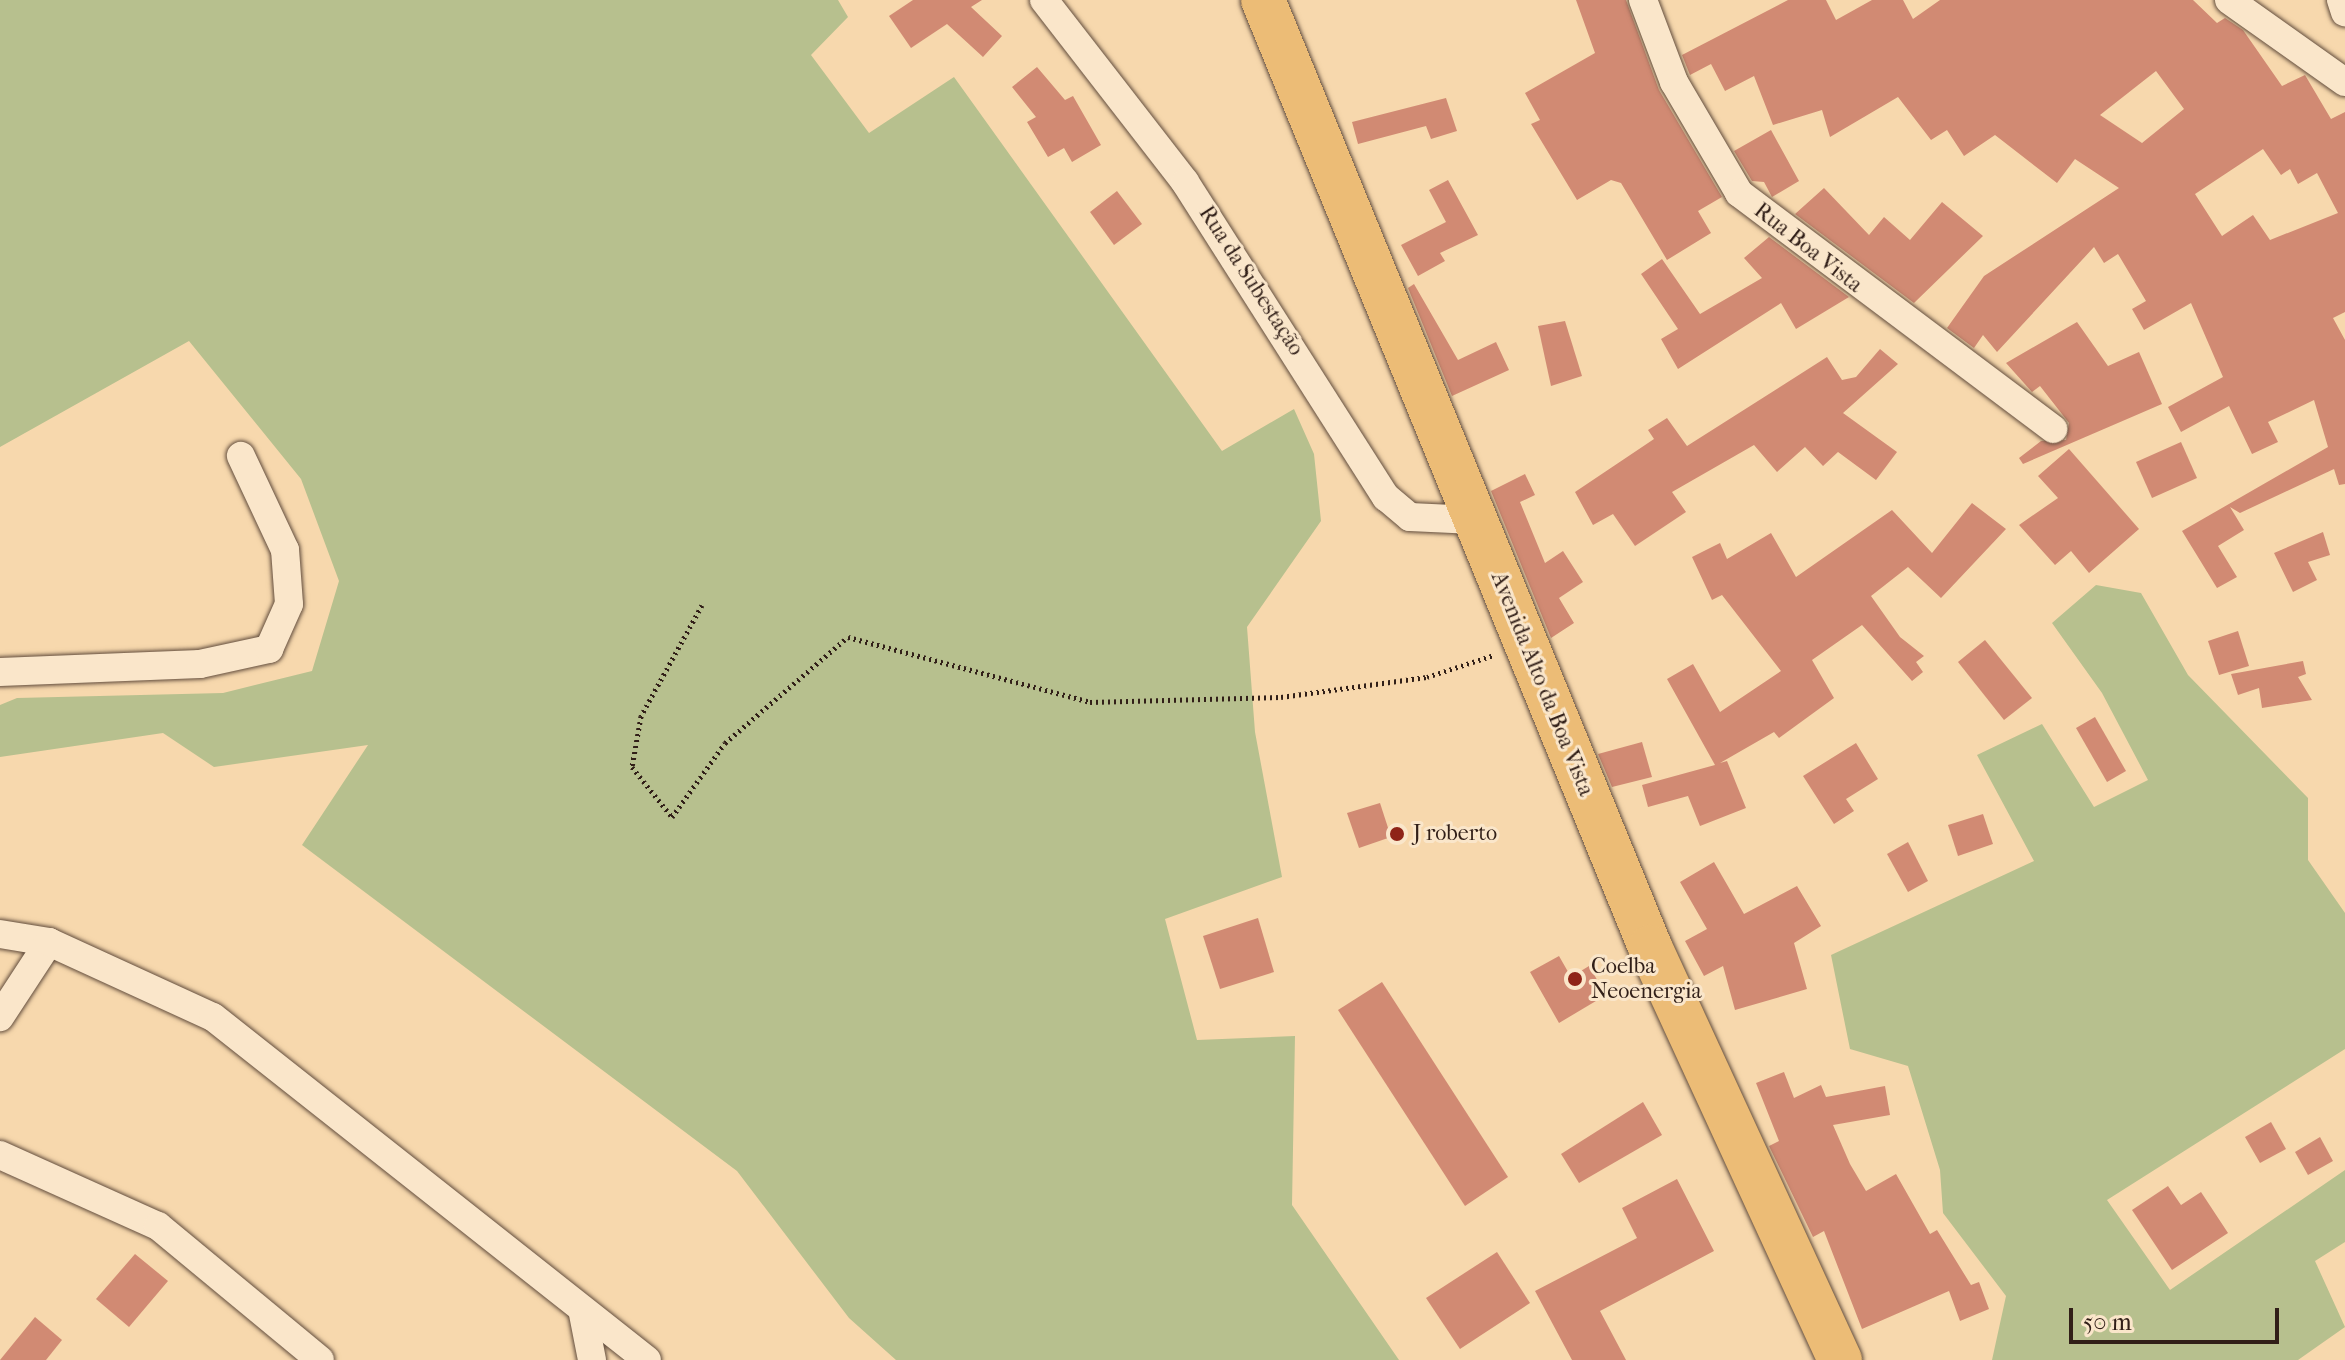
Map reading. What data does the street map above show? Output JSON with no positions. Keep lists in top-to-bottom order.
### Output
{
  "streets": {
    "main road": ["Avenida Alto da Boa Vista"],
    "street": ["Rua Boa Vista", "Rua da Subestação"]
  },
  "crossings": [
    ["Rua da Subestação", "Avenida Alto da Boa Vista"]
  ],
  "places": ["J roberto", "Coelba Neoenergia"],
  "scale_bar": "50 m"
}
